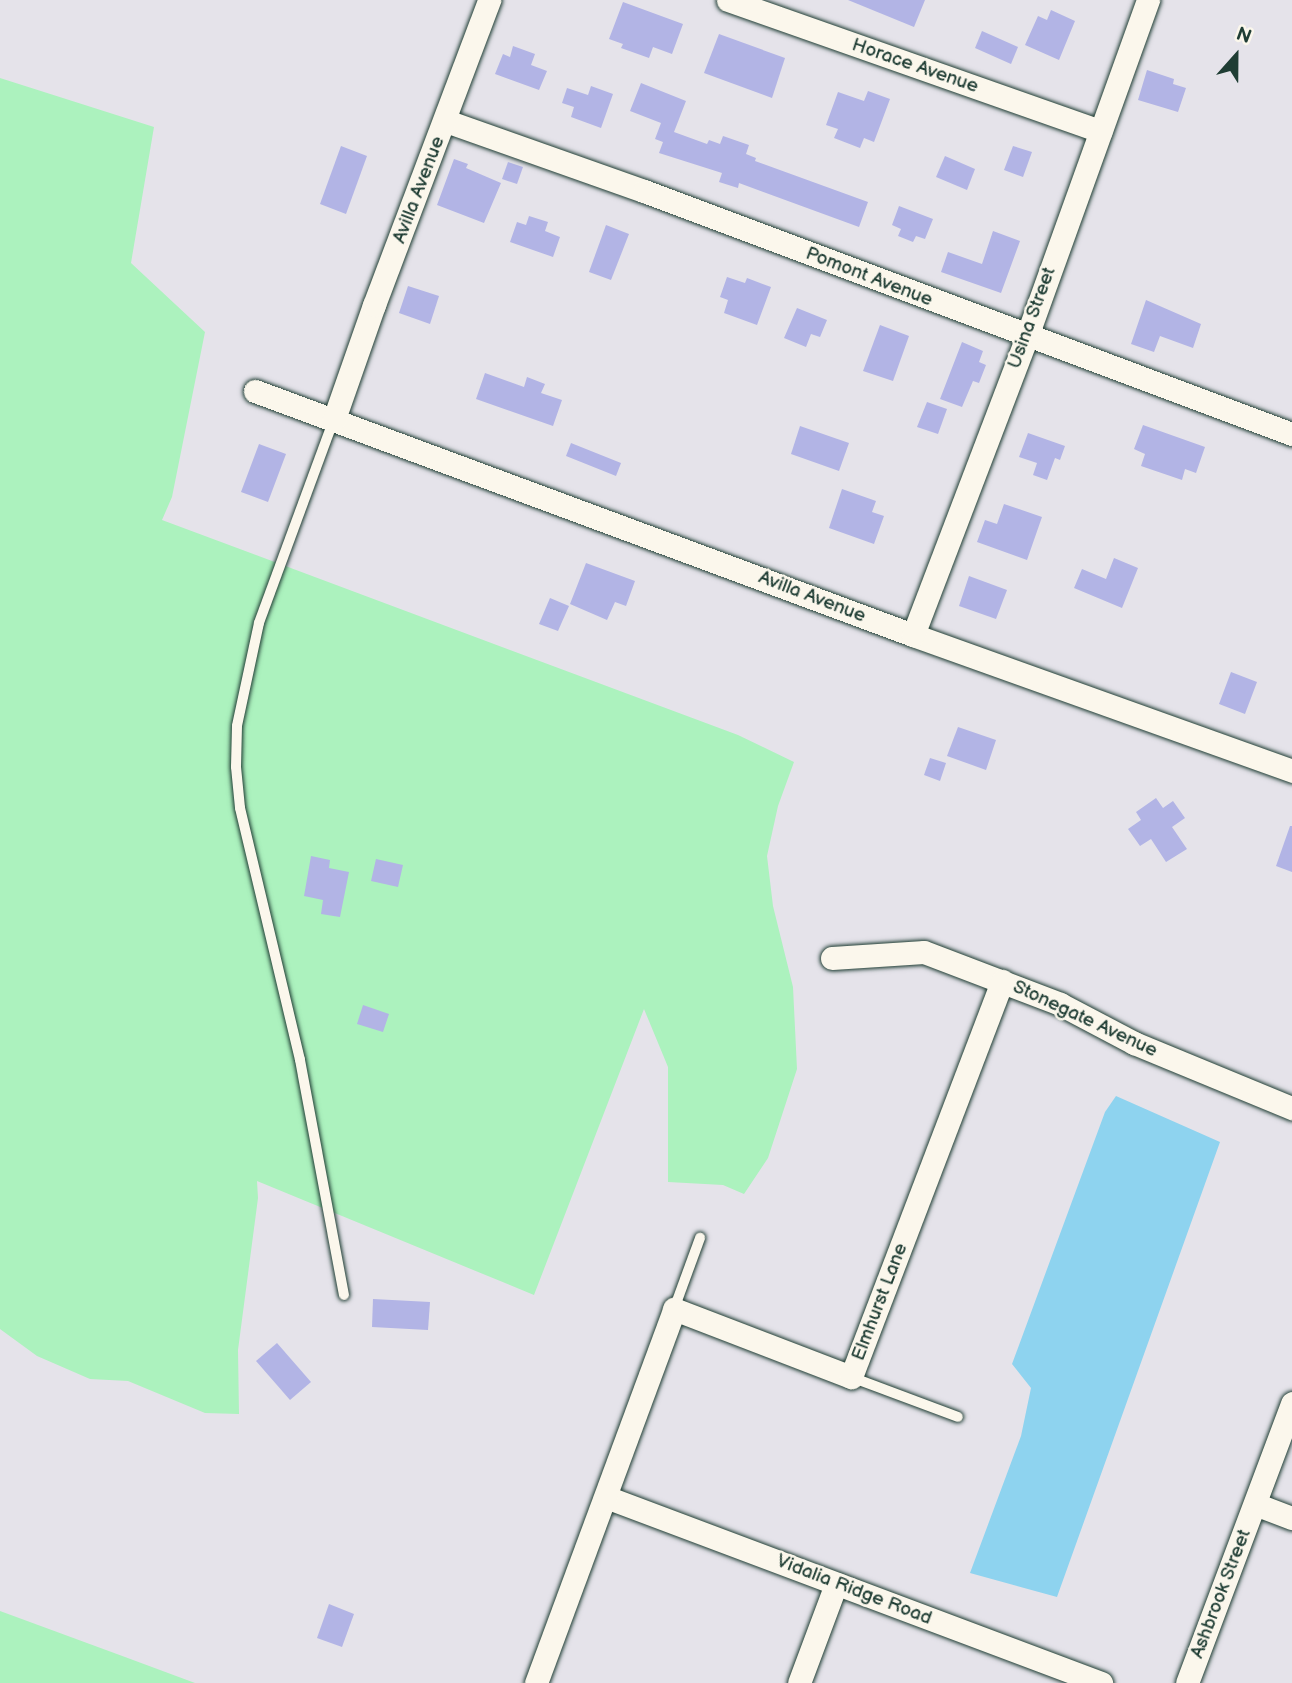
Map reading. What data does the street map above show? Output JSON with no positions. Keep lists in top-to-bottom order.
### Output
{
  "streets": {
    "street": [
      "Horace Avenue",
      "Avilla Avenue",
      "Pomont Avenue",
      "Usina Street",
      "Stonegate Avenue",
      "Elmhurst Lane",
      "Vidalia Ridge Road",
      "Ashbrook Street"
    ]
  },
  "crossings": [
    ["Horace Avenue", "Usina Street"],
    ["Avilla Avenue", "Pomont Avenue"],
    ["Avilla Avenue", "Usina Street"],
    ["Pomont Avenue", "Usina Street"],
    ["Stonegate Avenue", "Elmhurst Lane"]
  ],
  "north": "top"
}
